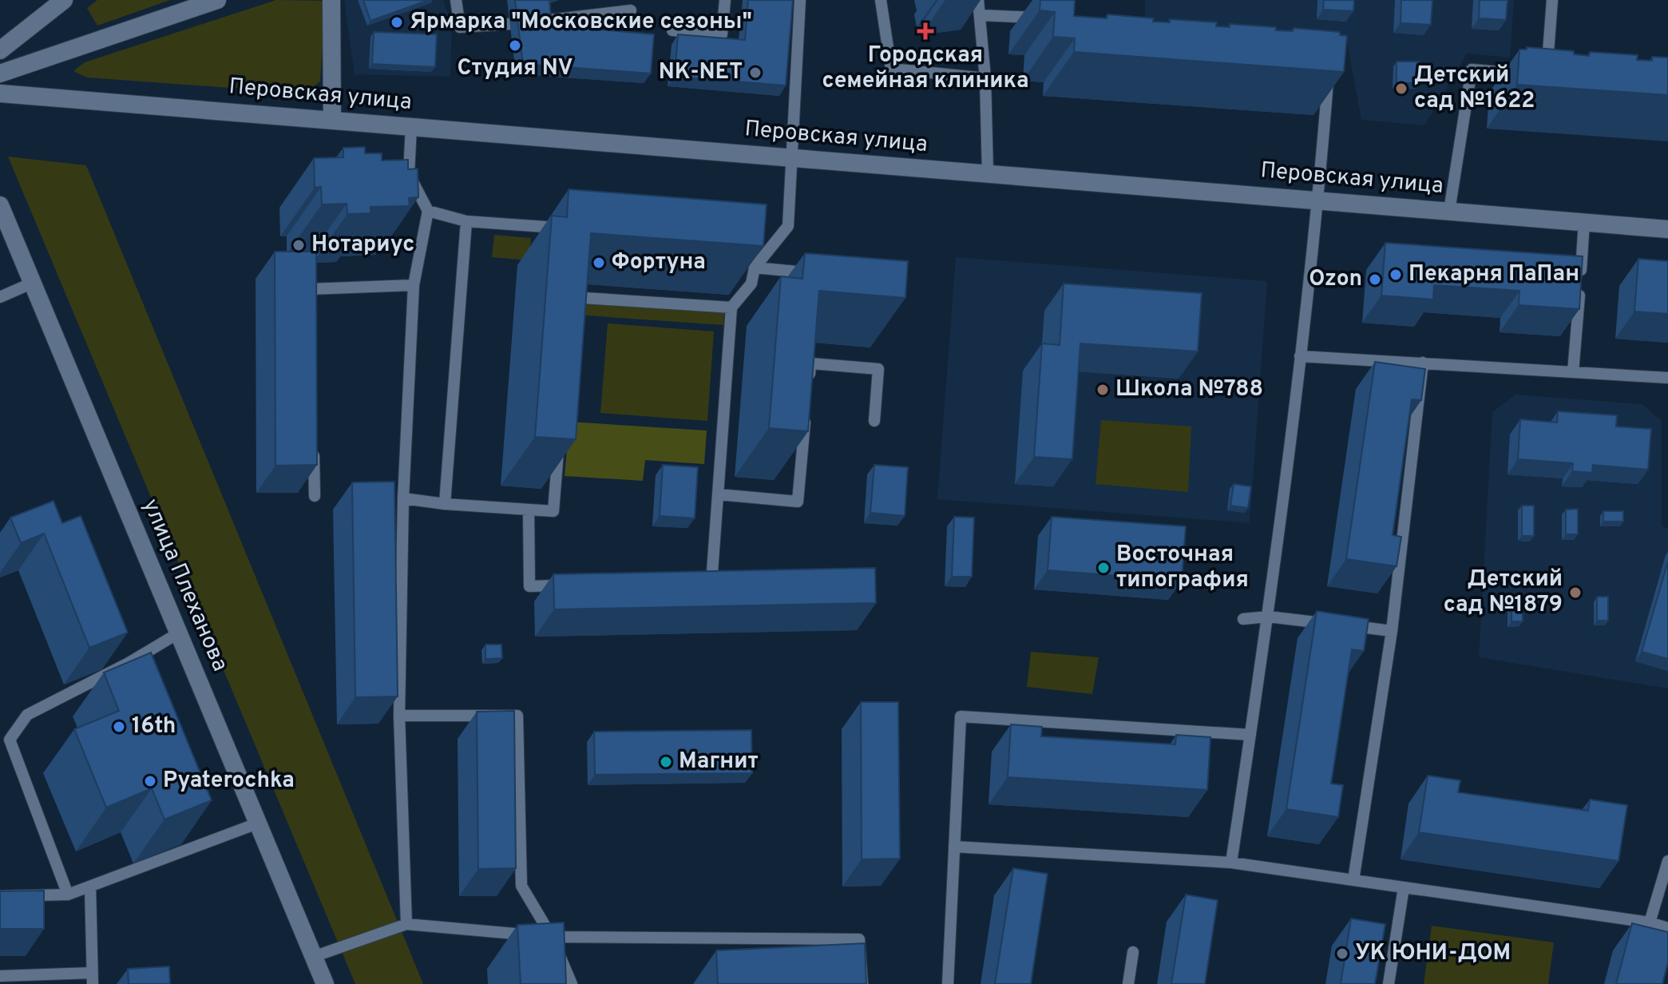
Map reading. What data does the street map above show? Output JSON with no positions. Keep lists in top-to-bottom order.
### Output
{
  "streets": {
    "main road": ["Перовская улица", "улица Плеханова"]
  },
  "places": {
    "other": [
      "Ярмарка \"Московские сезоны\"",
      "Студия NV",
      "NK-NET",
      "Детский сад №1622",
      "Нотариус",
      "Фортуна",
      "Пекарня ПаПан",
      "Ozon",
      "Школа №788",
      "Восточная типография",
      "Детский сад №1879",
      "16th",
      "Магнит",
      "Pyaterochka",
      "УК ЮНИ-ДОМ"
    ],
    "health": ["Городская семейная клиника"]
  }
}
